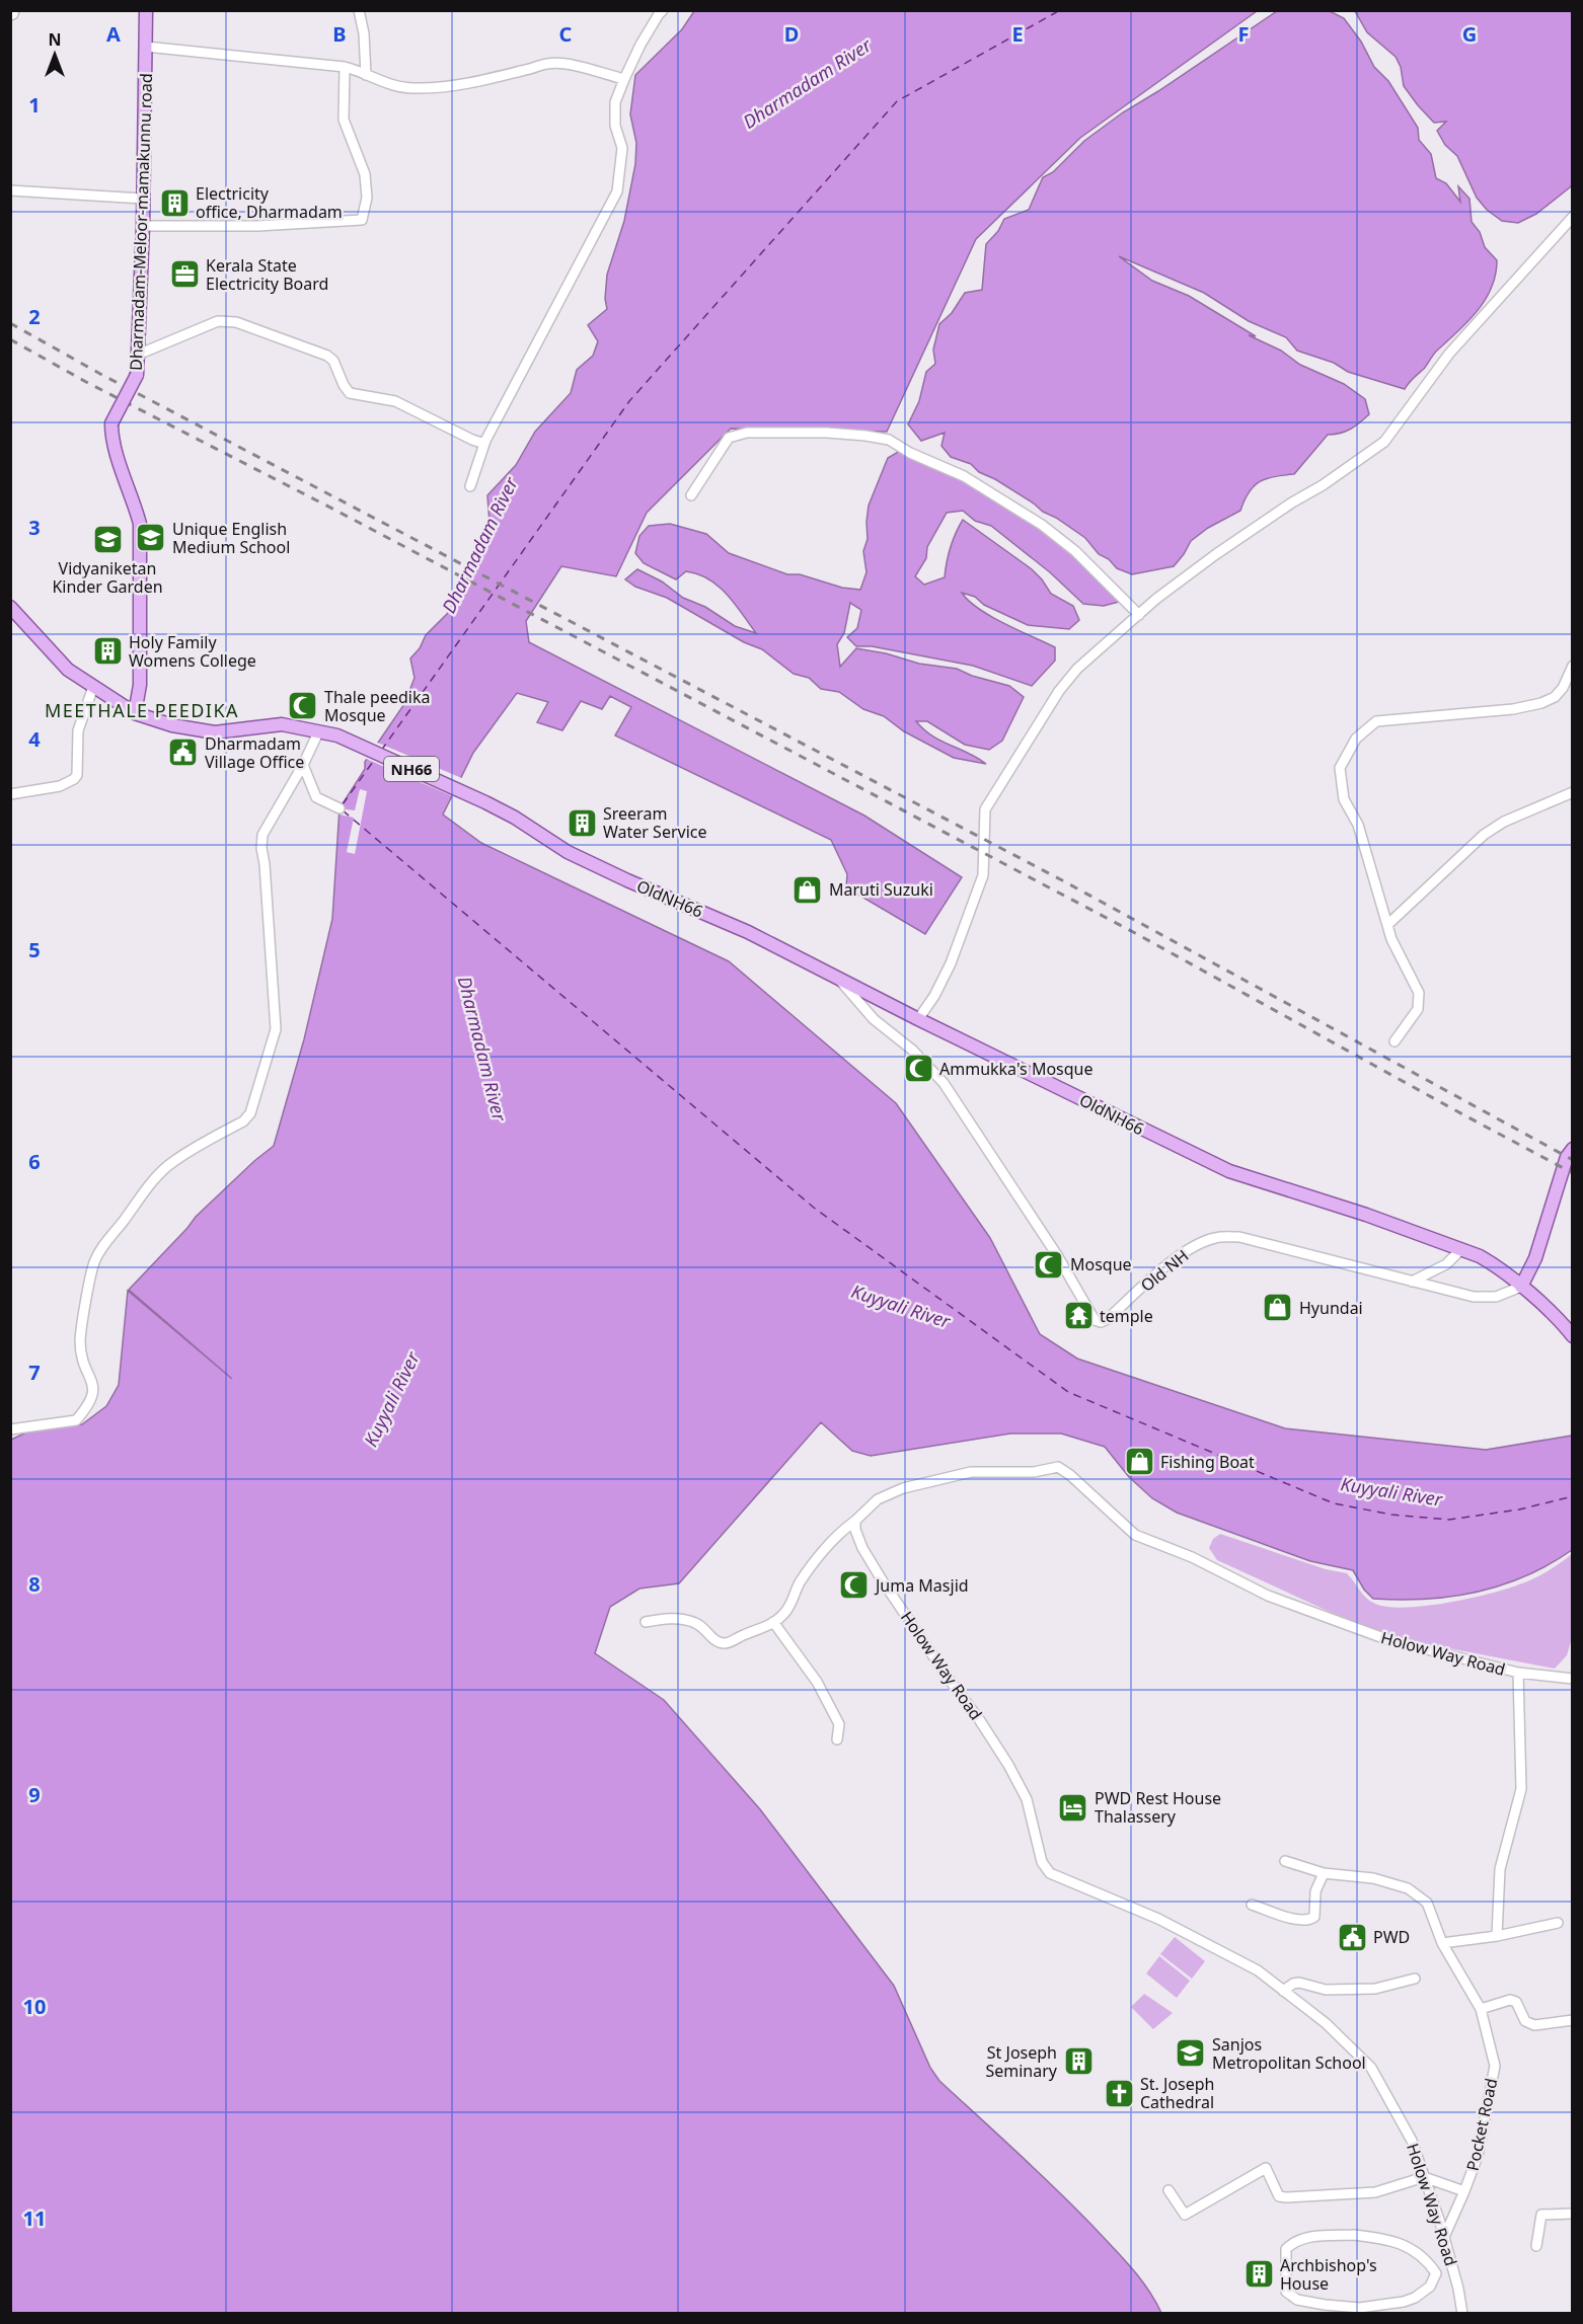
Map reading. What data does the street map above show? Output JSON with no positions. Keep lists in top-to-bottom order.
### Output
{
  "streets": {
    "main road": ["Dharmadam-Meloor-mamakunnu road", "NH66", "OldNH66"],
    "street": ["Old NH", "Holow Way Road", "Pocket Road"]
  },
  "crossings": [
    ["Dharmadam-Meloor-mamakunnu road", "NH66"],
    ["NH66", "OldNH66"],
    ["OldNH66", "Old NH"],
    ["Holow Way Road", "Pocket Road"]
  ],
  "districts": ["MEETHALE PEEDIKA"],
  "water": ["Dharmadam River", "Kuyyali River"],
  "places": {
    "building": [
      "Electricity office, Dharmadam",
      "Holy Family Womens College",
      "Sreeram Water Service",
      "St Joseph Seminary",
      "Archbishop's House"
    ],
    "office": ["Kerala State Electricity Board"],
    "school or university": ["Unique English Medium School", "Vidyaniketan Kinder Garden", "Sanjos Metropolitan School"],
    "mosque": [
      "Thale peedika Mosque",
      "Ammukka's Mosque",
      "Mosque",
      "Juma Masjid"
    ],
    "public building": ["Dharmadam Village Office", "PWD"],
    "shop": ["Maruti Suzuki", "Hyundai", "Fishing Boat"],
    "temple": ["temple"],
    "hotel": ["PWD Rest House Thalassery"],
    "church": ["St. Joseph Cathedral"]
  },
  "north": "top",
  "grid": {
    "columns": [
      "A",
      "B",
      "C",
      "D",
      "E",
      "F",
      "G"
    ],
    "rows": [
      "1",
      "2",
      "3",
      "4",
      "5",
      "6",
      "7",
      "8",
      "9",
      "10",
      "11"
    ]
  }
}
